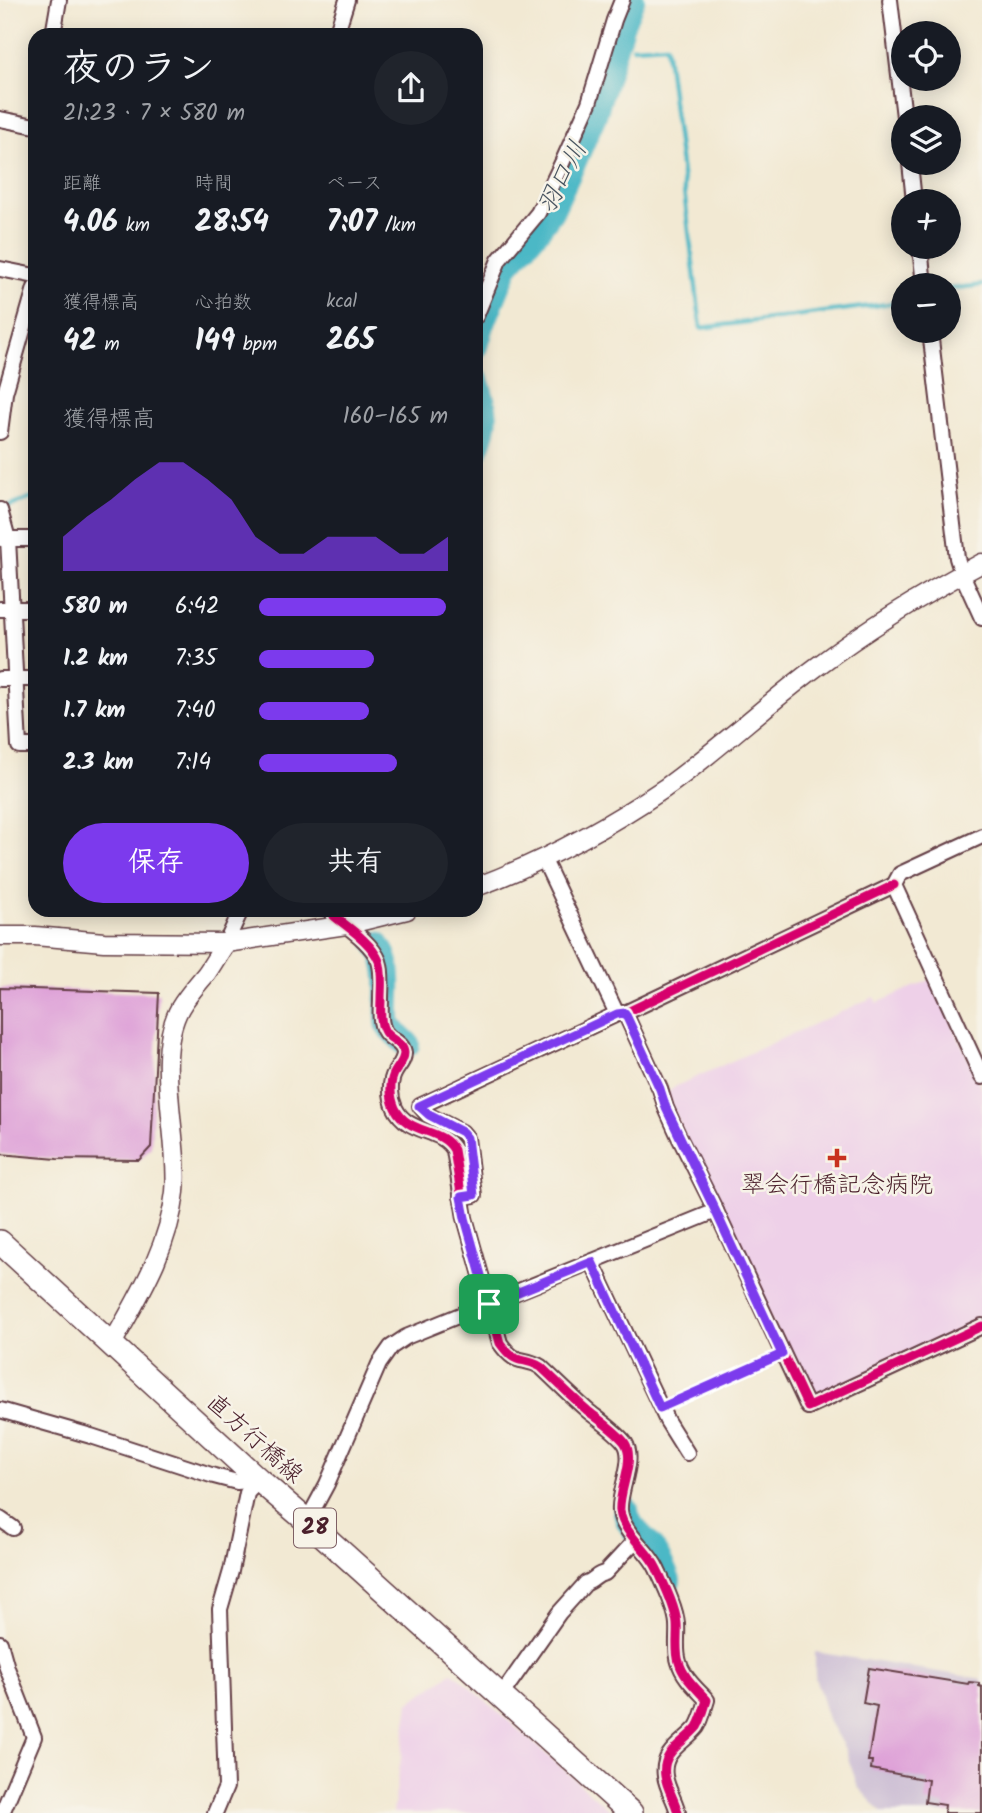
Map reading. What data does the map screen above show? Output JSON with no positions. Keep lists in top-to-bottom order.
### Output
{
  "streets": {
    "main road": ["直方行橋線", "28"]
  },
  "water": ["羽口川"],
  "places": {
    "health": ["翠会行橋記念病院"]
  },
  "page": {
    "map_buttons": ["+", "−"],
    "heading": ["夜のラン", "21:23 · 7 × 580 m"],
    "stats": [
      ["距離", "4.06 km"],
      ["時間", "28:54"],
      ["ペース", "7:07 /km"],
      ["獲得標高", "42 m"],
      ["心拍数", "149 bpm"],
      ["kcal", "265"]
    ],
    "chart": ["獲得標高", "160–165 m"],
    "list": [
      {
        "name": "580 m",
        "note": "6:42"
      },
      {
        "name": "1.2 km",
        "note": "7:35"
      },
      {
        "name": "1.7 km",
        "note": "7:40"
      },
      {
        "name": "2.3 km",
        "note": "7:14"
      }
    ],
    "buttons": ["保存", "共有"]
  }
}
